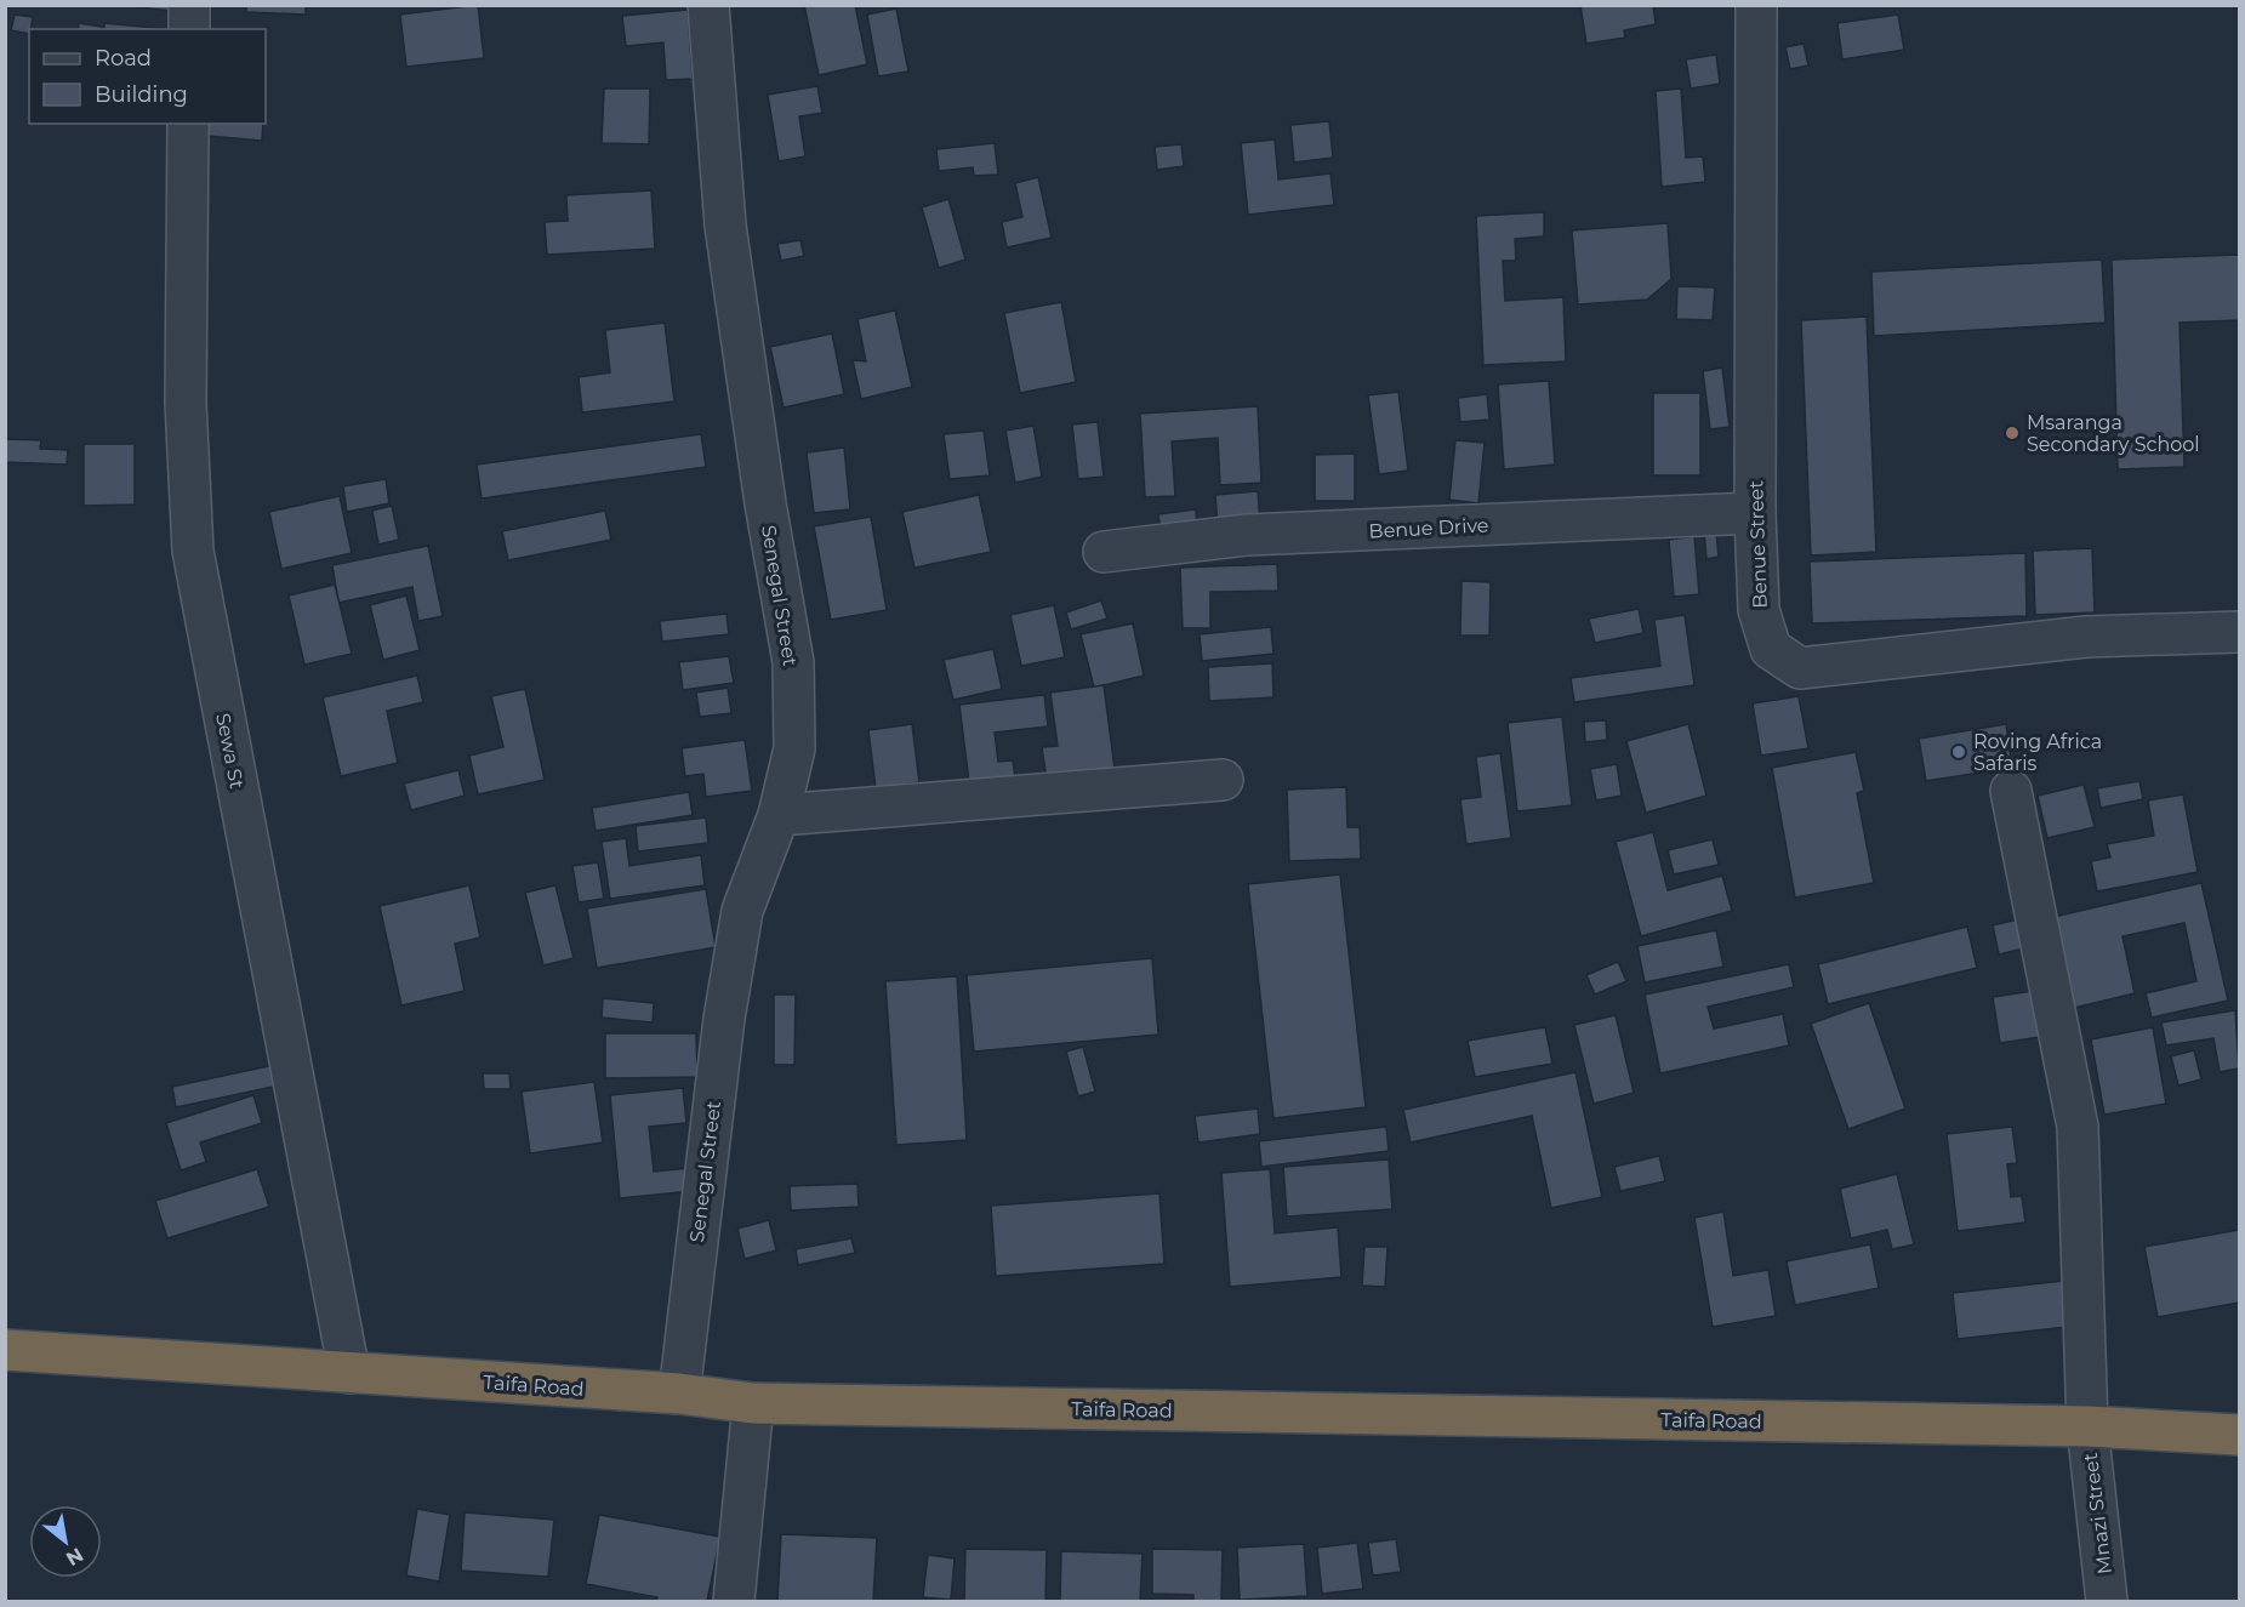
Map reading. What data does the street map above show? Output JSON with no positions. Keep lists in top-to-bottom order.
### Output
{
  "streets": {
    "highway": ["Taifa Road"],
    "street": [
      "Benue Drive",
      "Benue Street",
      "Senegal Street",
      "Sewa St",
      "Mnazi Street"
    ]
  },
  "crossings": [
    ["Benue Drive", "Benue Street"],
    ["Senegal Street", "Taifa Road"],
    ["Sewa St", "Taifa Road"],
    ["Taifa Road", "Mnazi Street"]
  ],
  "places": ["Msaranga Secondary School", "Roving Africa Safaris"],
  "legend": ["Road", "Building"],
  "north": "bottom right"
}
